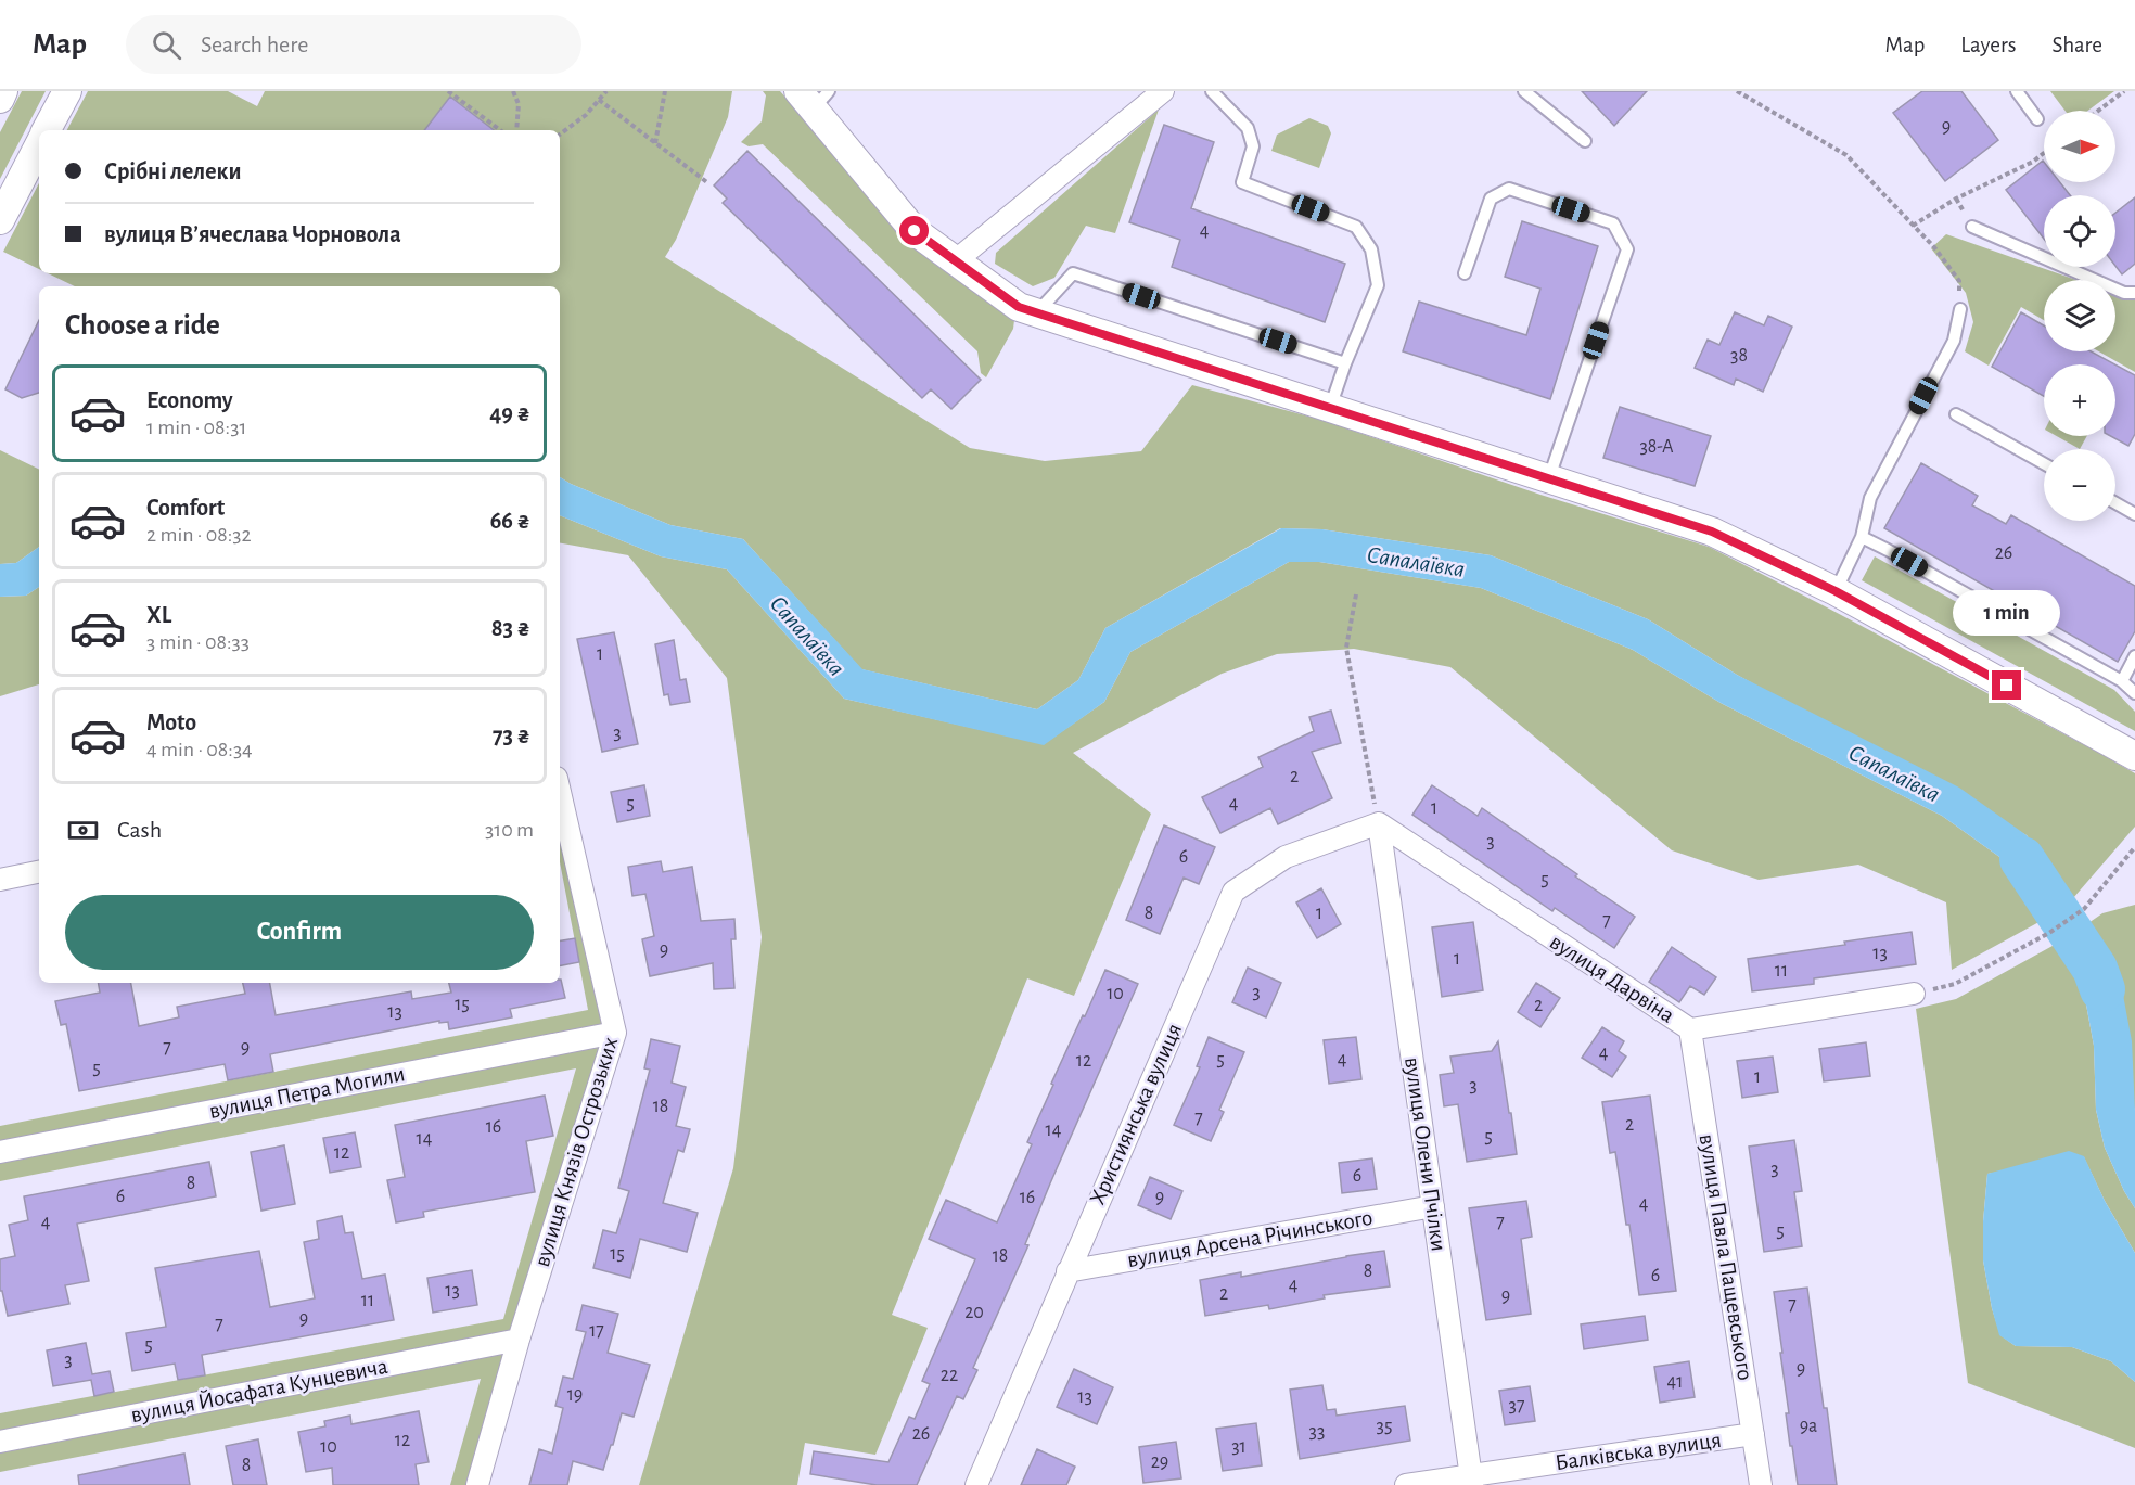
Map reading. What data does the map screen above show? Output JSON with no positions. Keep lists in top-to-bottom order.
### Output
{
  "streets": {
    "street": [
      "вулиця Дарвіна",
      "вулиця Петра Могили",
      "Християнська вулиця",
      "вулиця Князів Острозьких",
      "вулиця Олени Пчілки",
      "вулиця Арсена Річинського",
      "вулиця Павла Пащевського",
      "вулиця Йосафата Кунцевича",
      "Балківська вулиця"
    ]
  },
  "crossings": [
    ["вулиця Дарвіна", "Християнська вулиця"],
    ["вулиця Дарвіна", "вулиця Олени Пчілки"],
    ["вулиця Дарвіна", "вулиця Павла Пащевського"],
    ["вулиця Петра Могили", "вулиця Князів Острозьких"],
    ["Християнська вулиця", "вулиця Олени Пчілки"],
    ["Християнська вулиця", "вулиця Арсена Річинського"],
    ["вулиця Князів Острозьких", "вулиця Йосафата Кунцевича"],
    ["вулиця Олени Пчілки", "вулиця Арсена Річинського"],
    ["вулиця Олени Пчілки", "Балківська вулиця"],
    ["вулиця Павла Пащевського", "Балківська вулиця"]
  ],
  "water": ["Сапалаївка"],
  "house_numbers": [
    "9",
    "4",
    "38",
    "38-А",
    "26",
    "1",
    "3",
    "2",
    "5",
    "4",
    "1",
    "3",
    "6",
    "5",
    "8",
    "1",
    "7",
    "9",
    "13",
    "1",
    "11",
    "3",
    "10",
    "15",
    "2",
    "13",
    "7",
    "9",
    "4",
    "5",
    "4",
    "12",
    "5",
    "1",
    "3",
    "18",
    "7",
    "2",
    "16",
    "14",
    "5",
    "14",
    "12",
    "3",
    "6",
    "8",
    "6",
    "16",
    "9",
    "4",
    "4",
    "7",
    "5",
    "15",
    "18",
    "8",
    "6",
    "4",
    "13",
    "2",
    "9",
    "11",
    "7",
    "20",
    "9",
    "7",
    "17",
    "5",
    "3",
    "9",
    "22",
    "41",
    "19",
    "13",
    "37",
    "35",
    "9а",
    "33",
    "26",
    "12",
    "10",
    "31",
    "29",
    "8"
  ],
  "north": "right",
  "page": {
    "header": "Map",
    "search": "Search here",
    "nav": ["Map", "Layers", "Share"],
    "map_buttons": ["+", "−"],
    "banner": ["Срібні лелеки", "вулиця Вʼячеслава Чорновола"],
    "heading": "Choose a ride",
    "list": [
      {
        "name": "Economy",
        "note": "1 min · 08:31",
        "value": "49 ₴"
      },
      {
        "name": "Comfort",
        "note": "2 min · 08:32",
        "value": "66 ₴"
      },
      {
        "name": "XL",
        "note": "3 min · 08:33",
        "value": "83 ₴"
      },
      {
        "name": "Moto",
        "note": "4 min · 08:34",
        "value": "73 ₴"
      }
    ],
    "bubble": "1 min",
    "pay": ["Cash", "310 m"],
    "buttons": "Confirm"
  }
}
